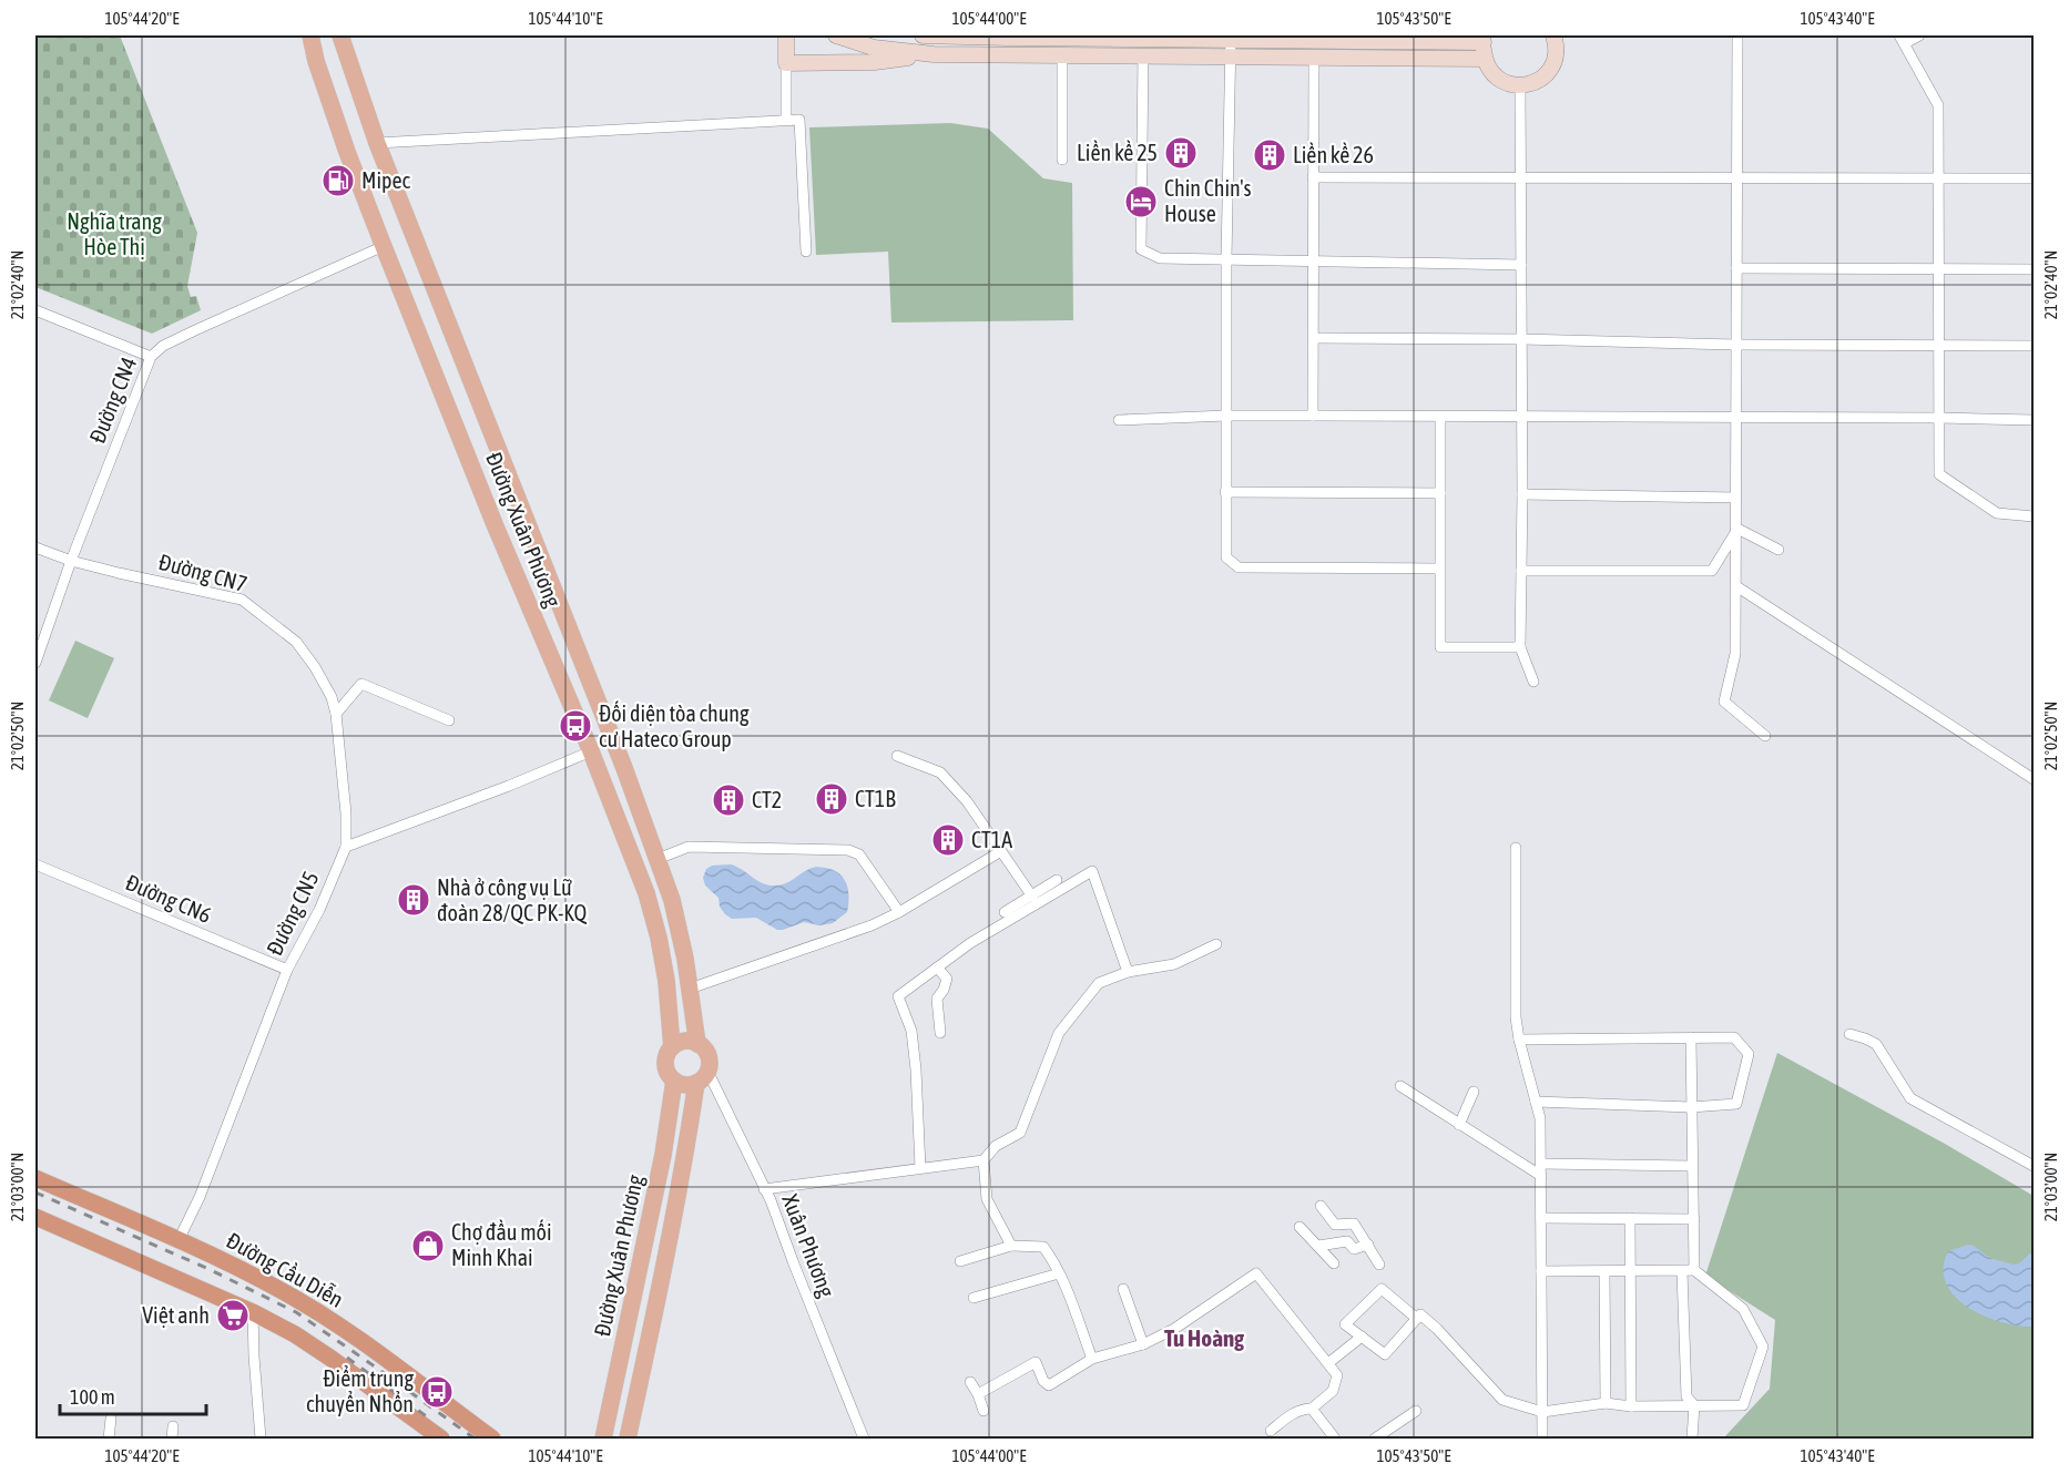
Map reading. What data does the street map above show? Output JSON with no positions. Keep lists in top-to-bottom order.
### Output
{
  "streets": {
    "highway": ["Đường Cầu Diễn"],
    "main road": ["Đường Xuân Phương"],
    "street": [
      "Đường CN4",
      "Đường CN7",
      "Đường CN6",
      "Đường CN5",
      "Xuân Phương"
    ]
  },
  "crossings": [
    ["Đường CN4", "Đường Xuân Phương"],
    ["Đường CN4", "Đường CN7"],
    ["Đường Xuân Phương", "Xuân Phương"],
    ["Đường CN7", "Đường CN5"],
    ["Đường CN6", "Đường CN5"],
    ["Đường CN5", "Đường Cầu Diễn"]
  ],
  "districts": ["Tu Hoàng"],
  "parks": ["Nghĩa trang Hòe Thị"],
  "places": {
    "building": [
      "Liền kề 25",
      "Liền kề 26",
      "CT1B",
      "CT2",
      "CT1A",
      "Nhà ở công vụ Lữ đoàn 28/QC PK-KQ"
    ],
    "fuel station": ["Mipec"],
    "hotel": ["Chin Chin's House"],
    "bus stop": ["Đối diện tòa chung cư Hateco Group", "Điểm trung chuyển Nhổn"],
    "shop": ["Chợ đầu mối Minh Khai"],
    "supermarket": ["Việt anh"]
  },
  "scale_bar": "100 m",
  "coordinates": [
    "105°44'20\"E",
    "105°44'10\"E",
    "105°44'00\"E",
    "105°43'50\"E",
    "105°43'40\"E",
    "21°02'40\"N",
    "21°02'50\"N",
    "21°03'00\"N"
  ]
}
